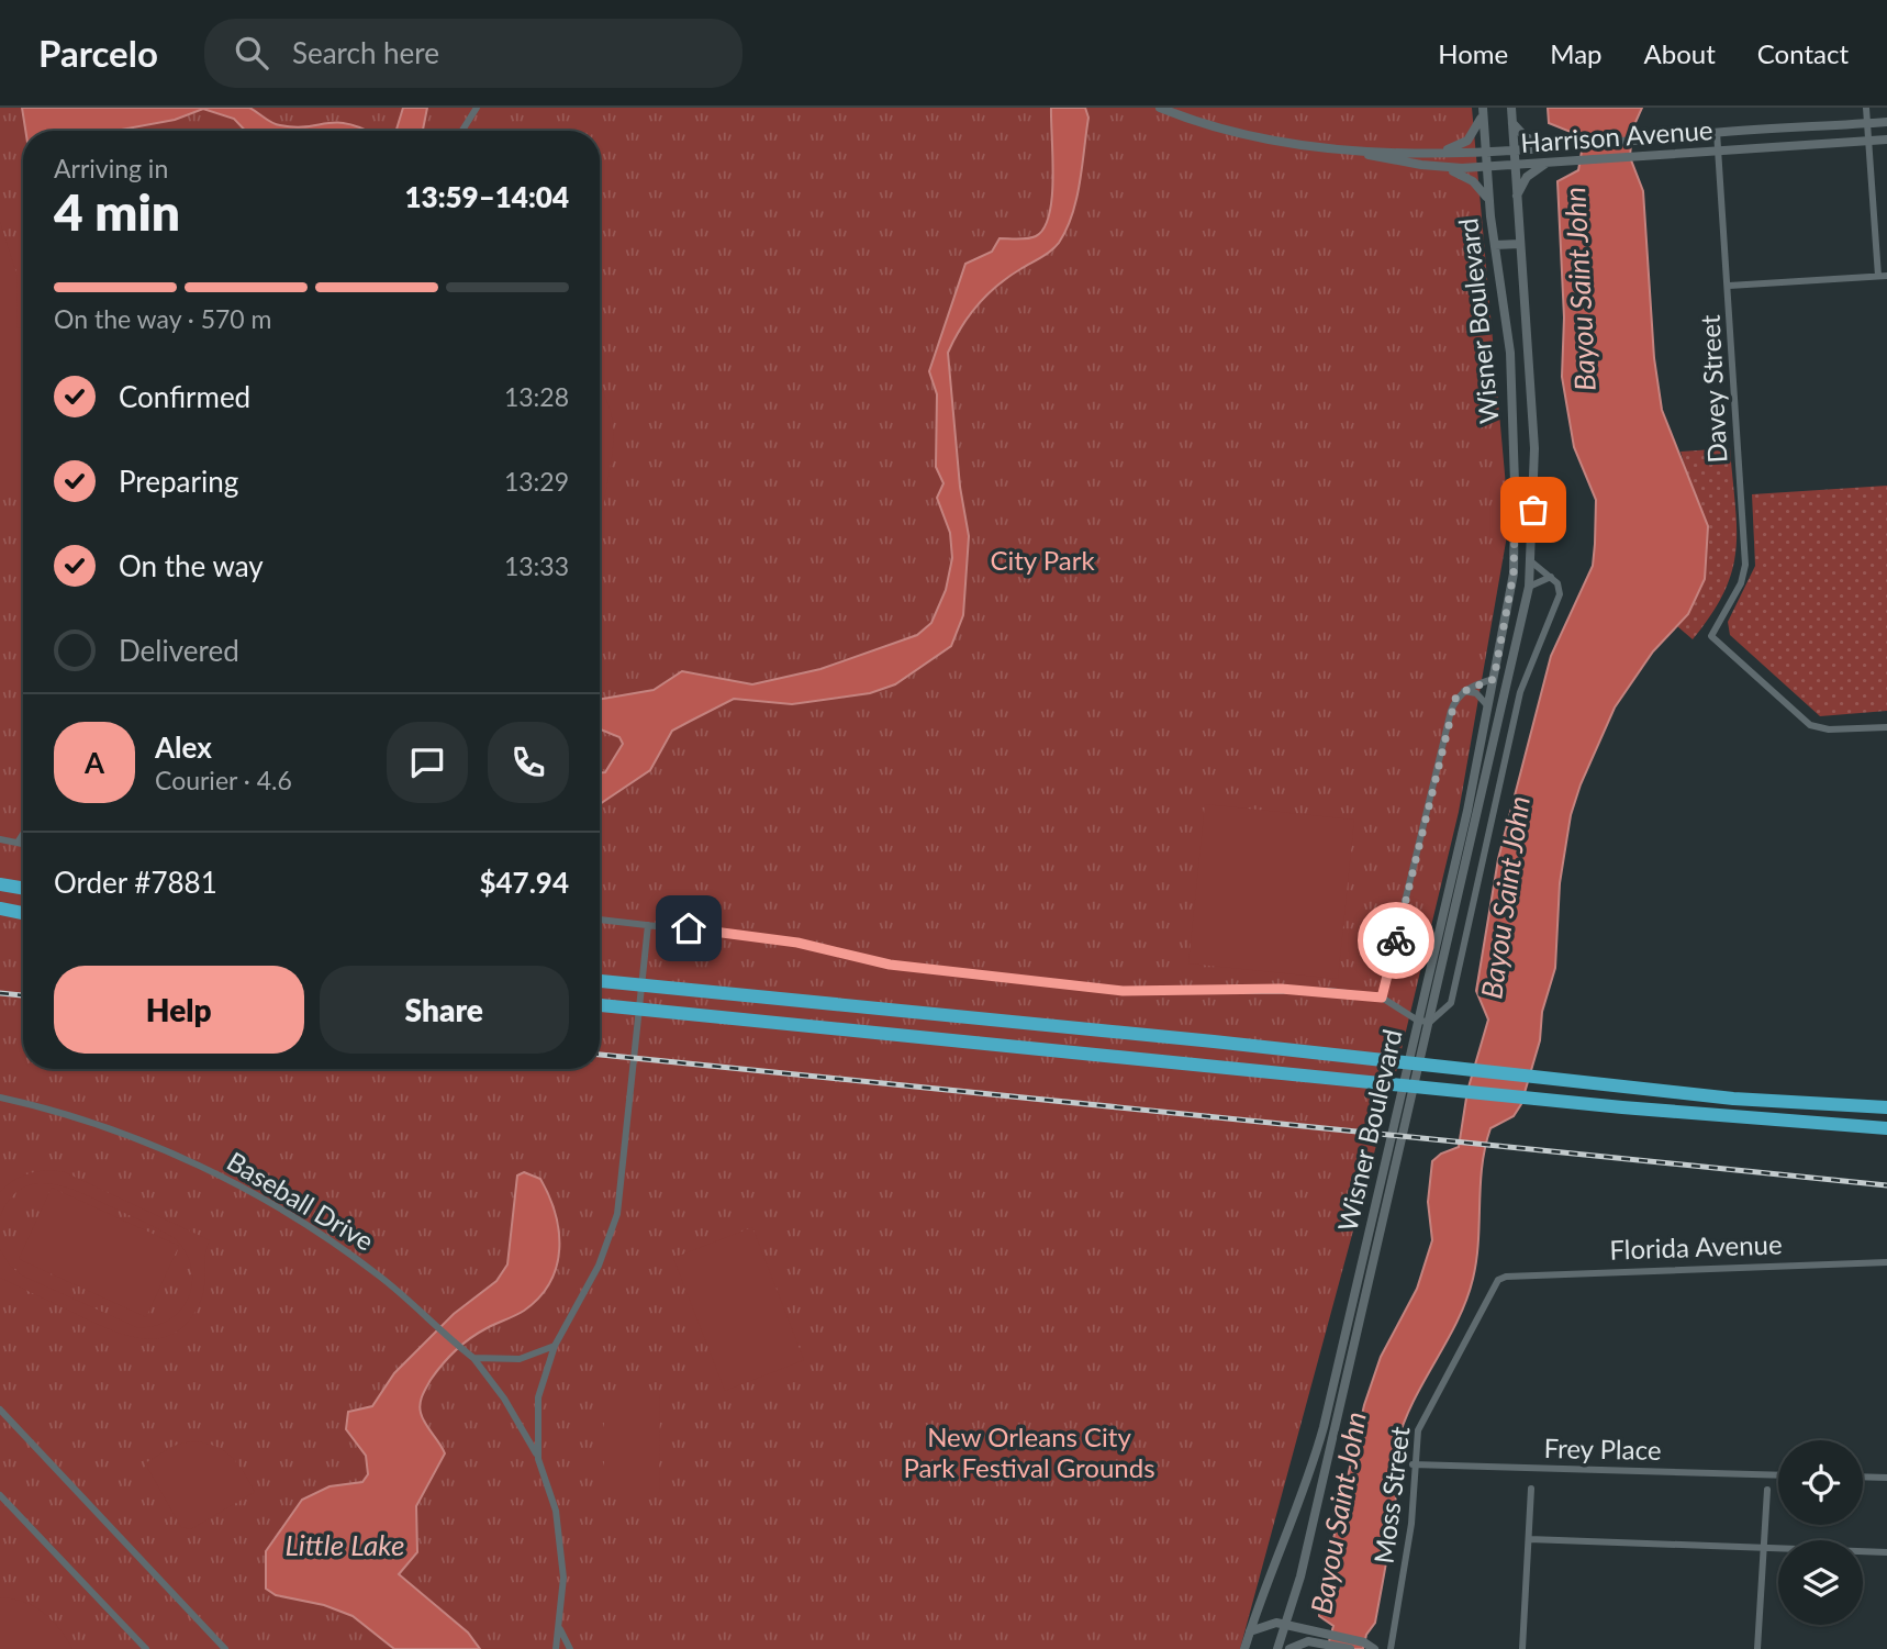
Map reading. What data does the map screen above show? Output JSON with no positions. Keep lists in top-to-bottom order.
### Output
{
  "streets": {
    "street": [
      "Harrison Avenue",
      "Wisner Boulevard",
      "Davey Street",
      "Baseball Drive",
      "Florida Avenue",
      "Frey Place",
      "Moss Street"
    ]
  },
  "crossings": [
    ["Harrison Avenue", "Wisner Boulevard"],
    ["Harrison Avenue", "Davey Street"],
    ["Florida Avenue", "Moss Street"],
    ["Frey Place", "Moss Street"]
  ],
  "water": ["Bayou Saint John", "Little Lake"],
  "parks": ["City Park", "New Orleans City Park Festival Grounds"],
  "page": {
    "header": "Parcelo",
    "search": "Search here",
    "nav": [
      "Home",
      "Map",
      "About",
      "Contact"
    ],
    "heading": ["4 min", "Arriving in", "13:59–14:04"],
    "panel": [
      "Alex",
      "Courier · 4.6",
      "Order #7881",
      "$47.94"
    ],
    "bar": "On the way · 570 m",
    "list": [
      ["Confirmed", "13:28"],
      ["Preparing", "13:29"],
      ["On the way", "13:33"],
      "Delivered"
    ],
    "round": "A",
    "buttons": ["Help", "Share"]
  }
}
